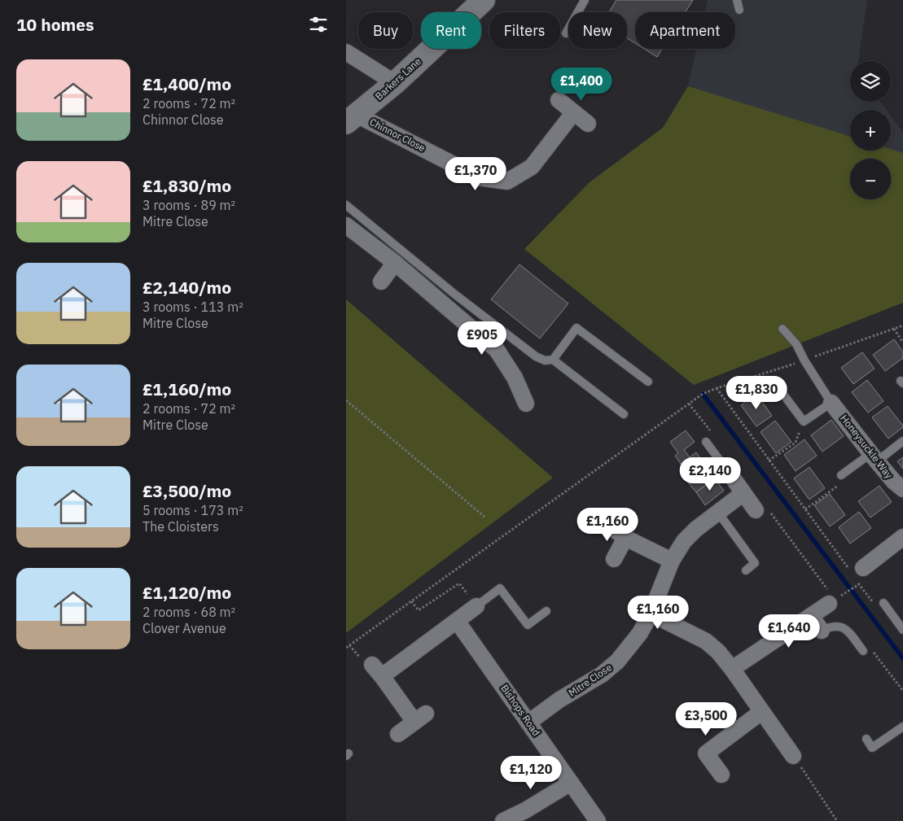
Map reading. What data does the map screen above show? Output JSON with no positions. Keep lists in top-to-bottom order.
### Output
{
  "streets": {
    "street": [
      "Barkers Lane",
      "Chinnor Close",
      "Honeysuckle Way",
      "Mitre Close",
      "Bishops Road"
    ]
  },
  "crossings": [
    ["Barkers Lane", "Chinnor Close"],
    ["Mitre Close", "Bishops Road"]
  ],
  "page": {
    "heading": "10 homes",
    "chip": [
      "Buy",
      "Rent",
      "Filters",
      "New",
      "Apartment"
    ],
    "list": [
      {
        "name": "£1,400/mo",
        "note": "2 rooms · 72 m² · Chinnor Close"
      },
      {
        "name": "£1,830/mo",
        "note": "3 rooms · 89 m² · Mitre Close"
      },
      {
        "name": "£2,140/mo",
        "note": "3 rooms · 113 m² · Mitre Close"
      },
      {
        "name": "£1,160/mo",
        "note": "2 rooms · 72 m² · Mitre Close"
      },
      {
        "name": "£3,500/mo",
        "note": "5 rooms · 173 m² · The Cloisters"
      },
      {
        "name": "£1,120/mo",
        "note": "2 rooms · 68 m² · Clover Avenue"
      }
    ],
    "map_buttons": ["+", "−"],
    "price": [
      "£1,400",
      "£1,370",
      "£905",
      "£1,830",
      "£2,140",
      "£1,160",
      "£1,160",
      "£1,640",
      "£3,500",
      "£1,120"
    ]
  }
}
